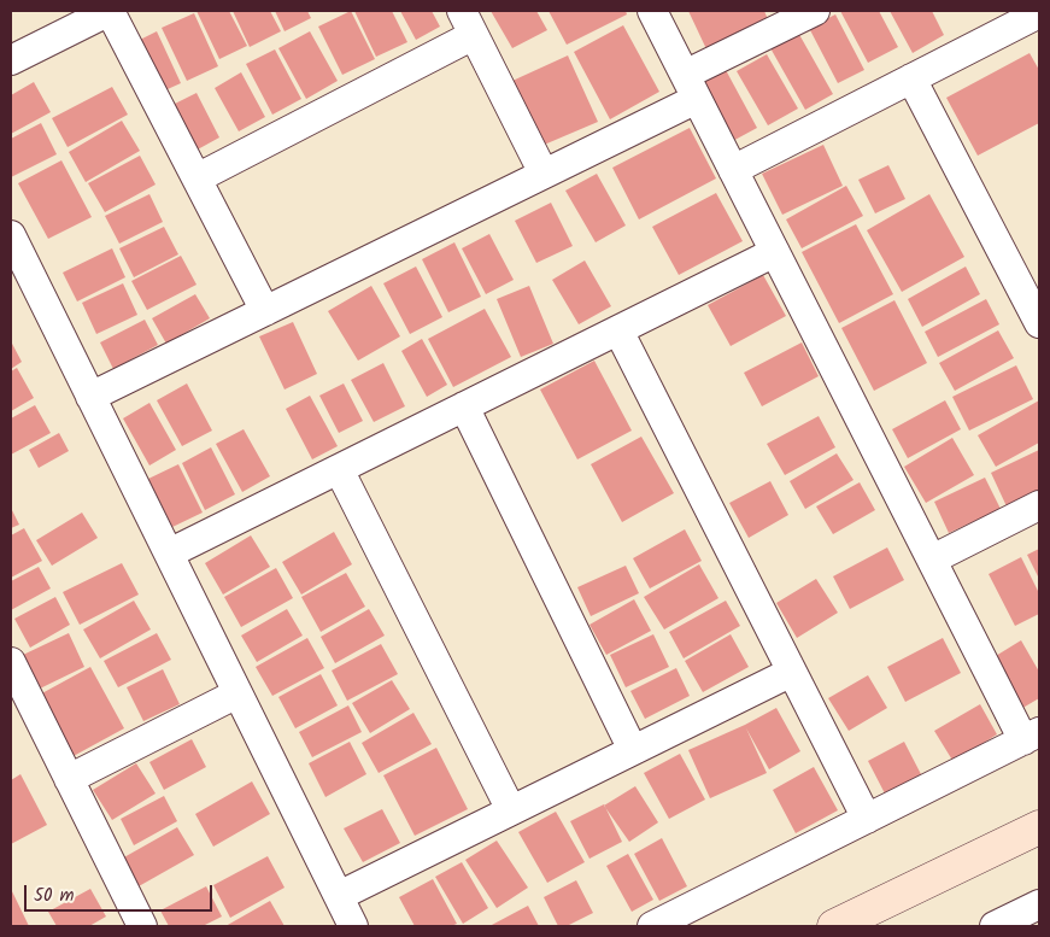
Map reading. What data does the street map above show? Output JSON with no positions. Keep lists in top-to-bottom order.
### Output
{
  "scale_bar": "50 m"
}
